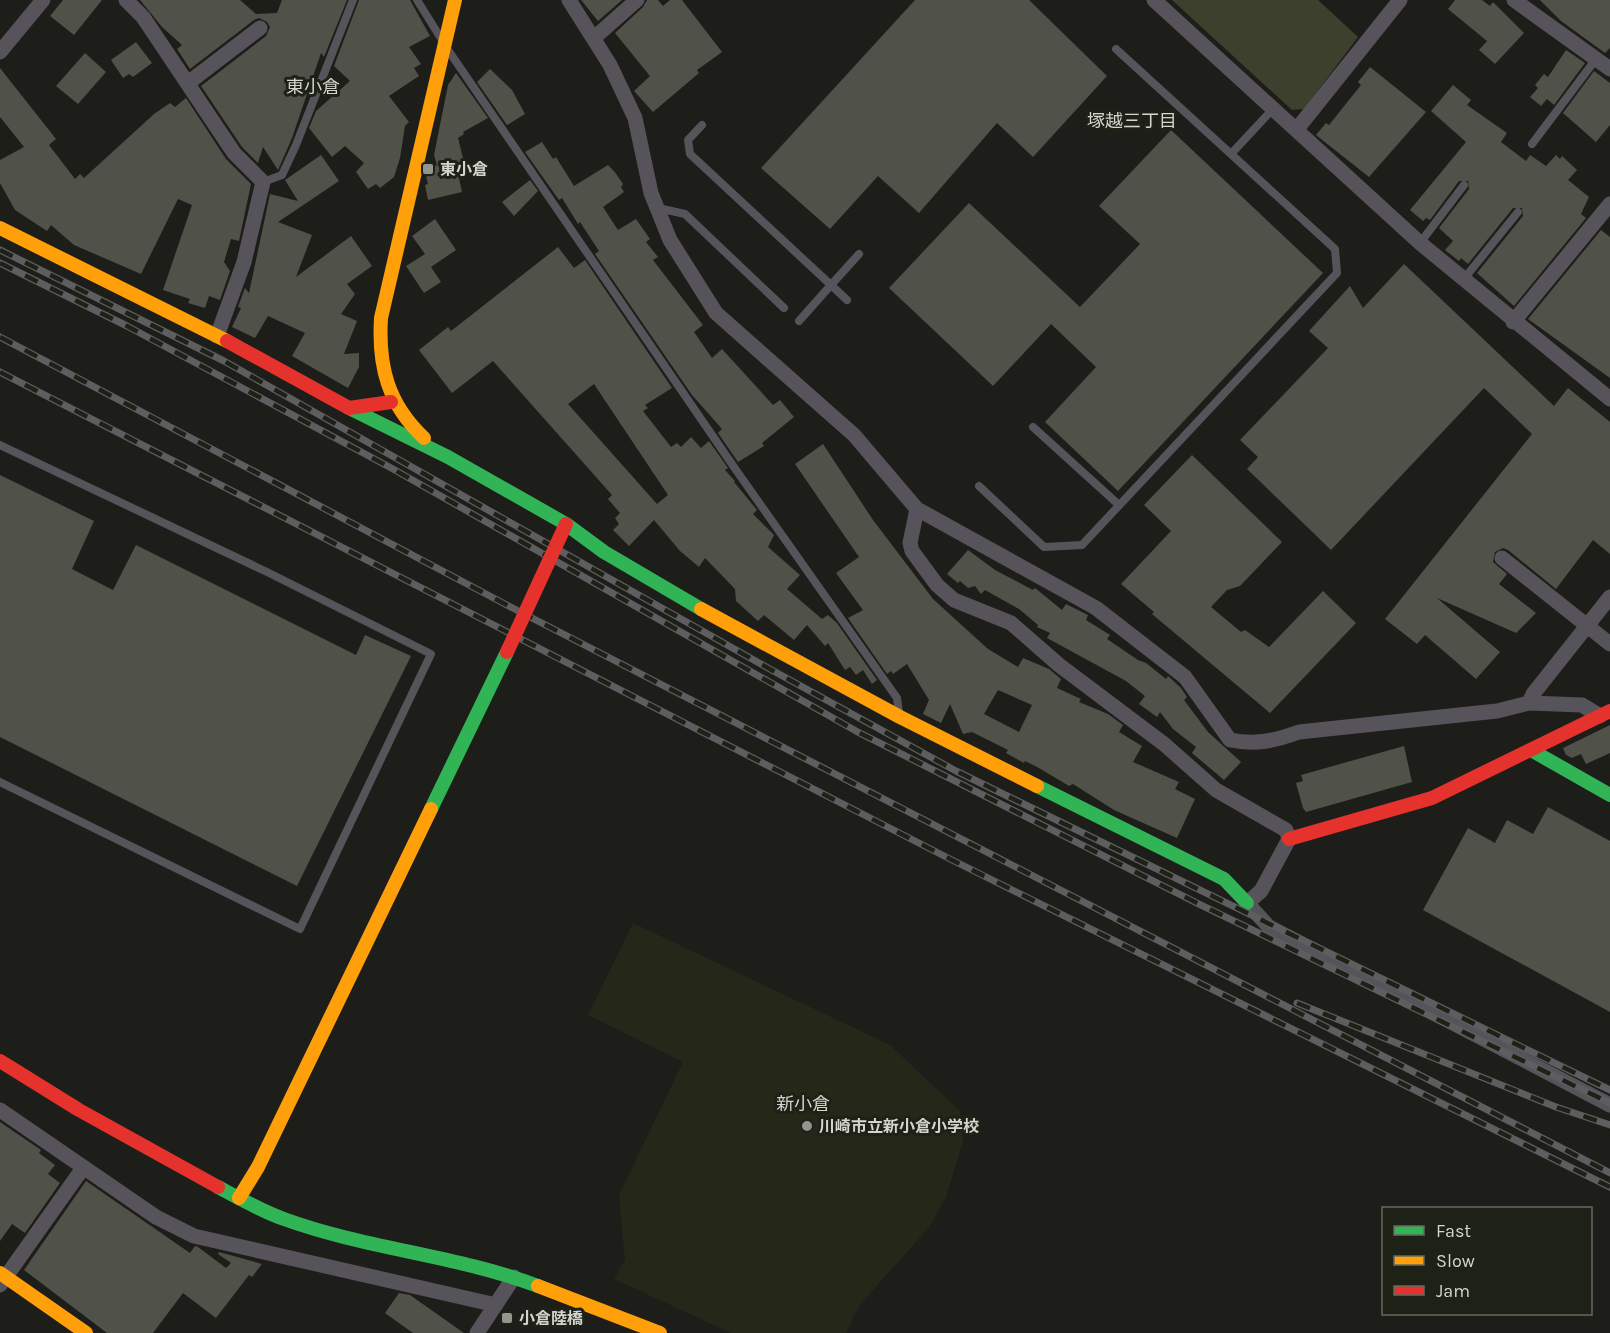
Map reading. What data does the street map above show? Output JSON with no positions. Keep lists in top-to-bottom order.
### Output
{
  "districts": ["東小倉", "塚越三丁目", "新小倉"],
  "places": {
    "transit": ["東小倉", "小倉陸橋"],
    "other": ["川崎市立新小倉小学校"]
  },
  "legend": ["Fast", "Slow", "Jam"]
}
